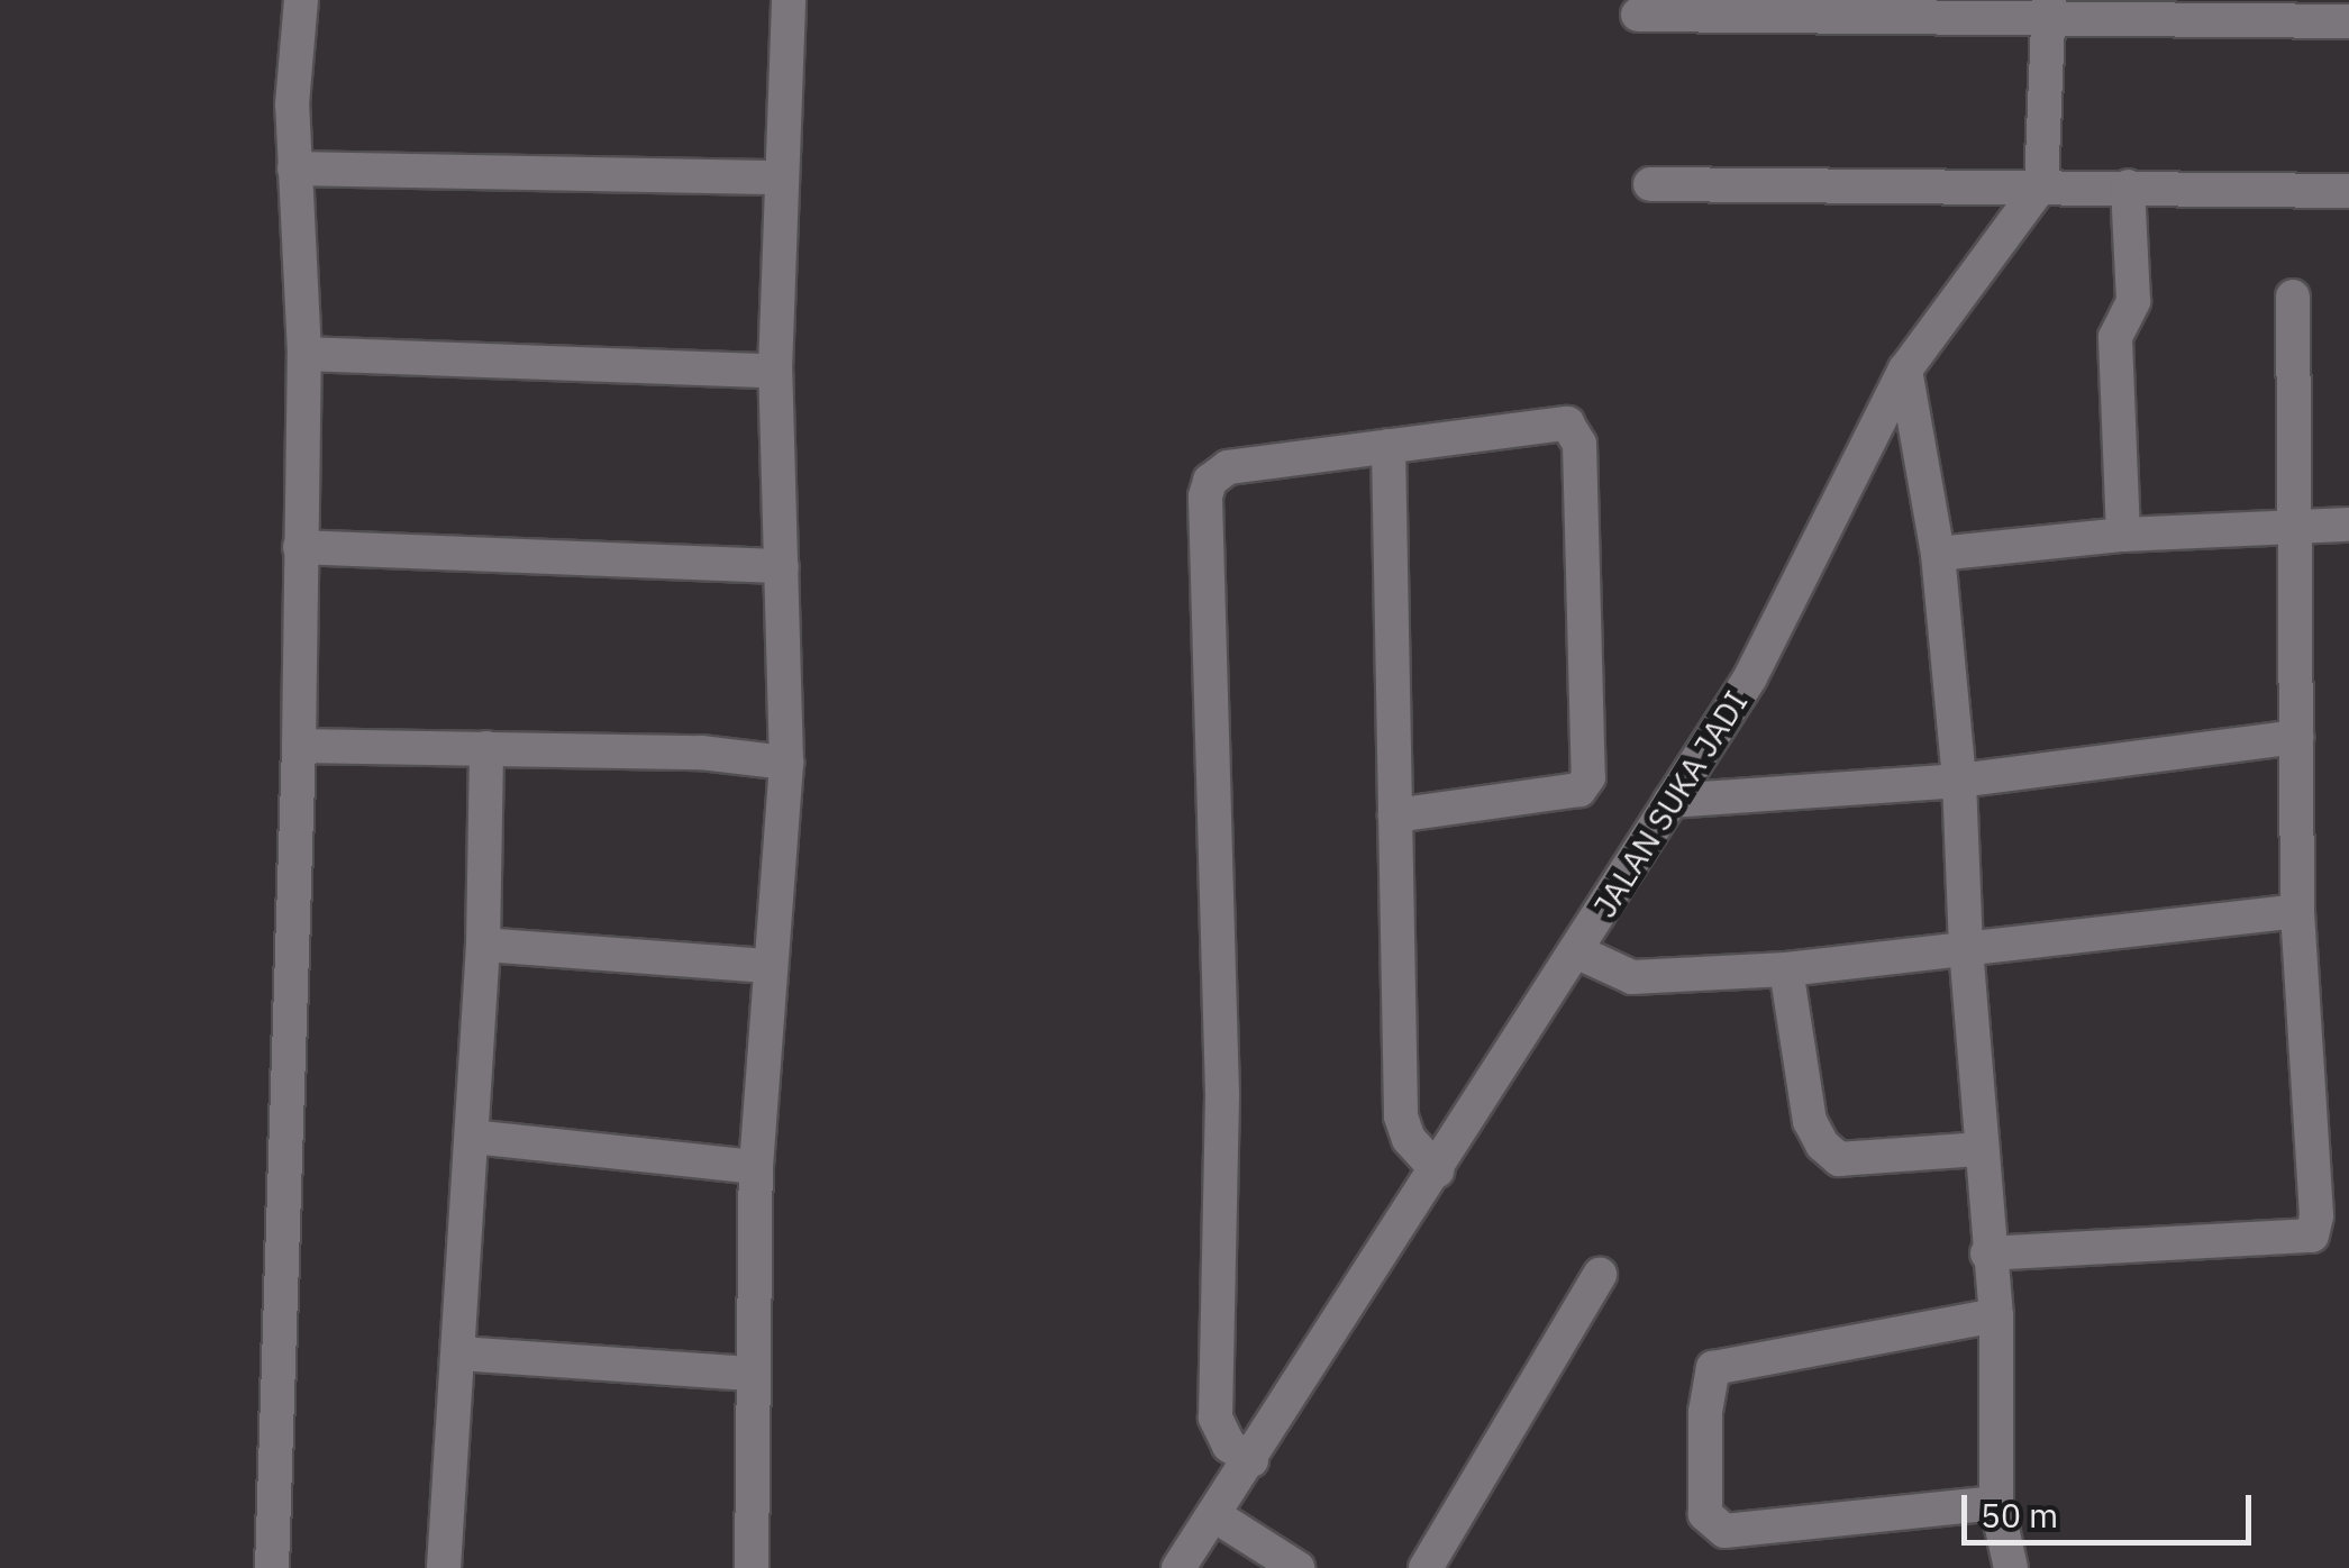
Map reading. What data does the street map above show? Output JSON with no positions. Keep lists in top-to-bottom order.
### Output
{
  "streets": {
    "street": ["JALAN SUKA JADI"]
  },
  "scale_bar": "50 m"
}
